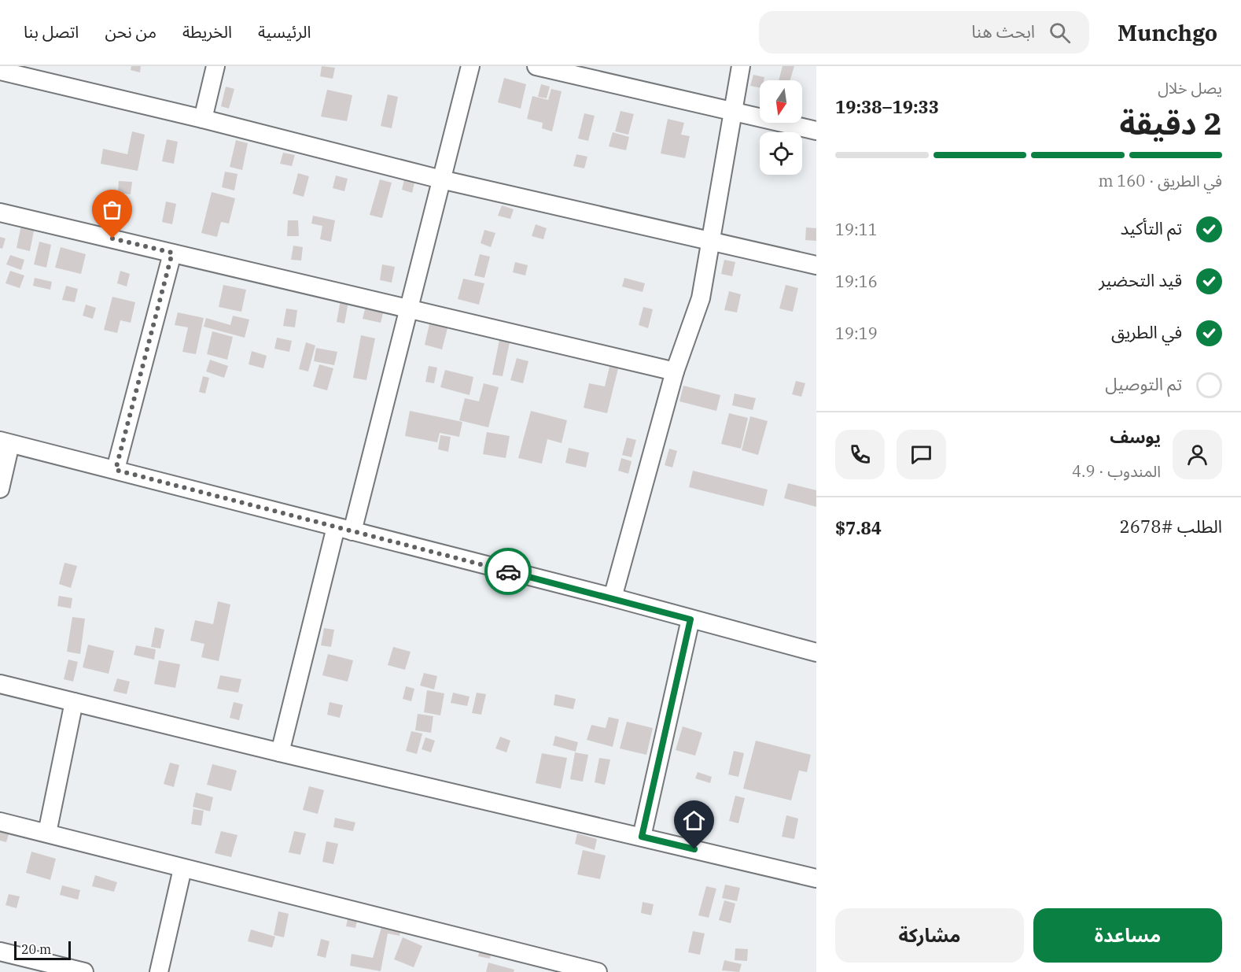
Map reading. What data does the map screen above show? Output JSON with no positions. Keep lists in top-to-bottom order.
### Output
{
  "scale_bar": "20 m",
  "north": "bottom",
  "page": {
    "header": "Munchgo",
    "search": "ابحث هنا",
    "nav": [
      "الرئيسية",
      "الخريطة",
      "من نحن",
      "اتصل بنا"
    ],
    "heading": ["2 دقيقة", "يصل خلال", "19:33–19:38"],
    "panel": [
      "يوسف",
      "المندوب · 4.9",
      "الطلب #2678",
      "$7.84"
    ],
    "bar": "في الطريق · 160 m",
    "list": [
      ["تم التأكيد", "19:11"],
      ["قيد التحضير", "19:16"],
      ["في الطريق", "19:19"],
      "تم التوصيل"
    ],
    "buttons": ["مساعدة", "مشاركة"],
    "scale": "20 m"
  }
}
